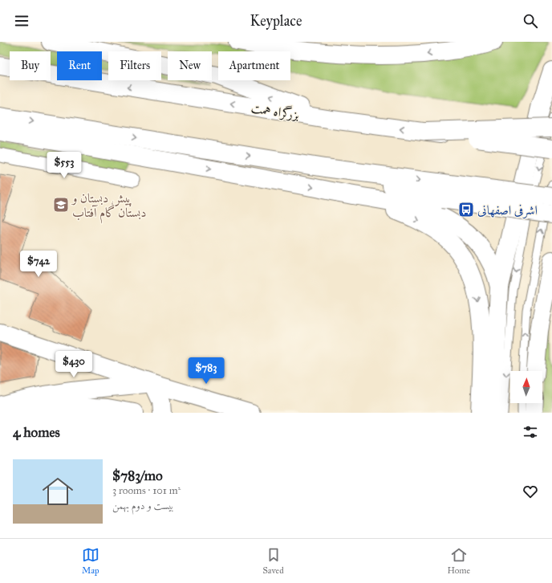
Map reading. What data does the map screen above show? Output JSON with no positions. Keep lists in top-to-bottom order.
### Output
{
  "streets": {
    "main road": ["بزرگراه همت"]
  },
  "places": {
    "school or university": ["پیش دبستان و دبستان گام آفتاب"],
    "bus stop": ["اشرفی اصفهانی"]
  },
  "north": "top",
  "page": {
    "header": "Keyplace",
    "chip": [
      "Buy",
      "Rent",
      "Filters",
      "New",
      "Apartment"
    ],
    "price": [
      "$553",
      "$742",
      "$430",
      "$783"
    ],
    "heading": "4 homes",
    "list": [
      {
        "name": "$783/mo",
        "note": "3 rooms · 101 m² · بیست و دوم بهمن"
      }
    ],
    "tabs": ["Map", "Saved", "Home"]
  }
}
